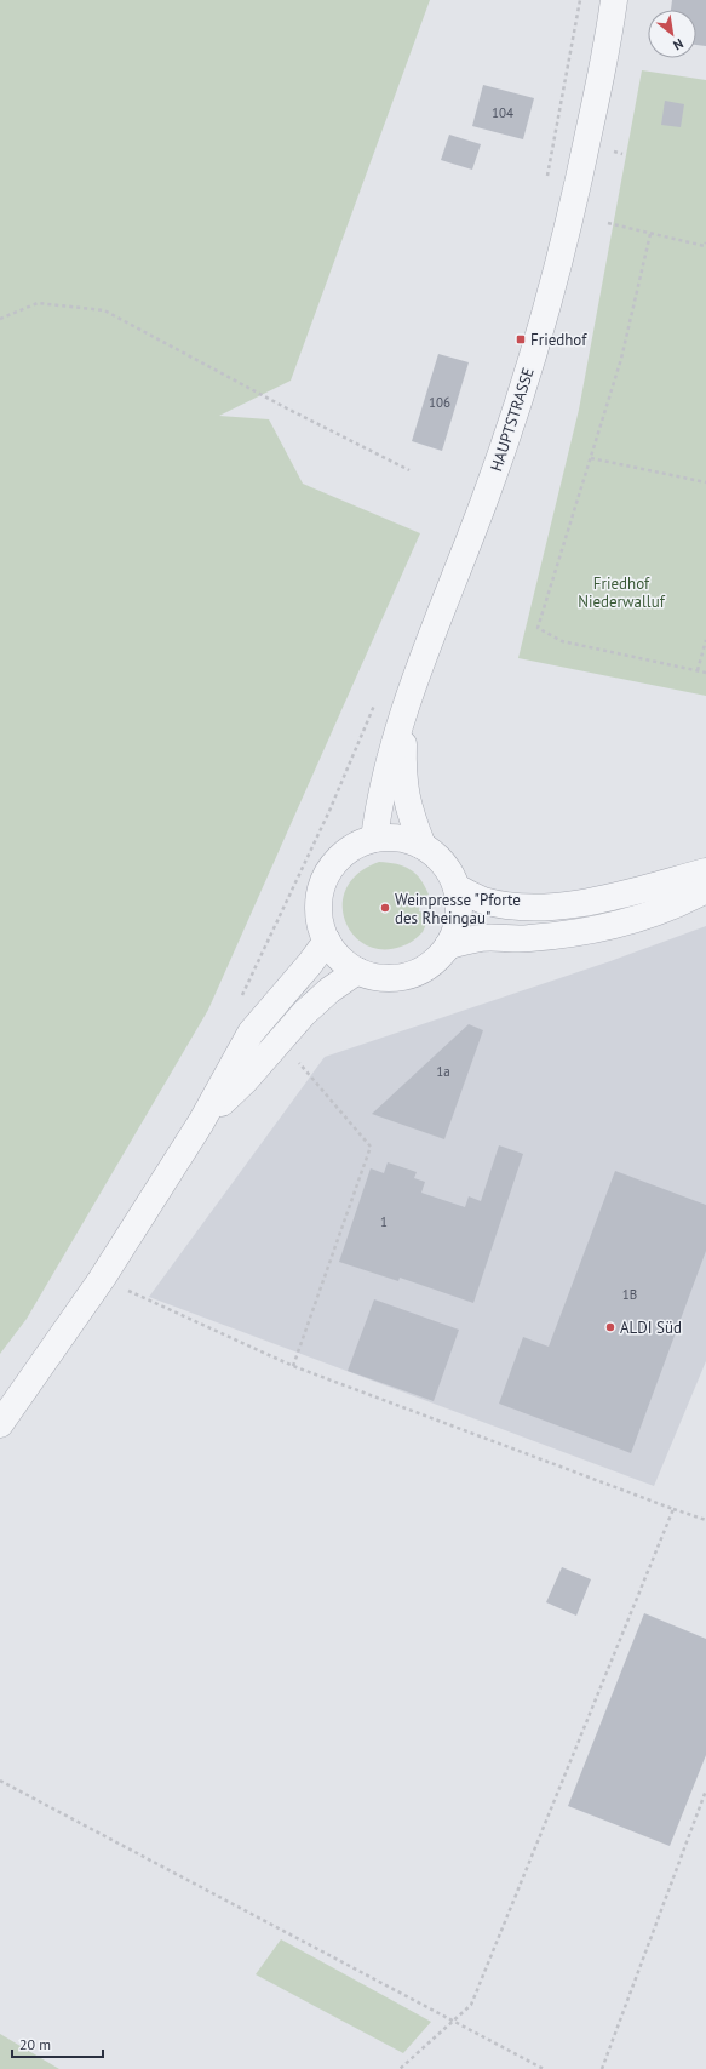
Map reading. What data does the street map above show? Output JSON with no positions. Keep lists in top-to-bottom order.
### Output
{
  "streets": {
    "street": ["HAUPTSTRASSE"]
  },
  "parks": ["Friedhof Niederwalluf"],
  "places": {
    "transit": ["Friedhof"],
    "other": ["Weinpresse \"Pforte des Rheingau\"", "ALDI Süd"]
  },
  "house_numbers": [
    "104",
    "106",
    "1a",
    "1",
    "1B"
  ],
  "scale_bar": "20 m",
  "north": "bottom right"
}
